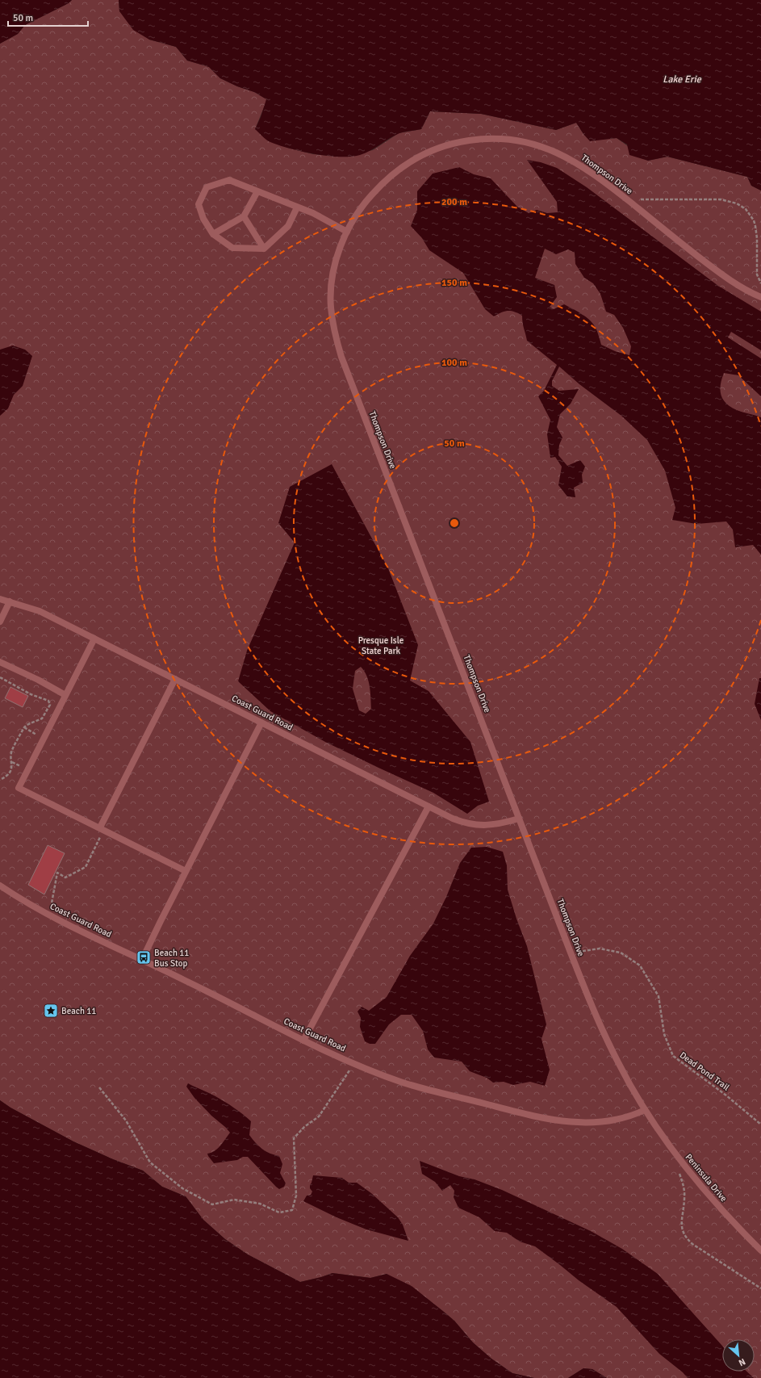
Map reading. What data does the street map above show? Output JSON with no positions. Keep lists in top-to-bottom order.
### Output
{
  "streets": {
    "street": ["Thompson Drive", "Coast Guard Road", "Peninsula Drive"],
    "path": ["Dead Pond Trail"]
  },
  "crossings": [
    ["Thompson Drive", "Coast Guard Road"],
    ["Thompson Drive", "Dead Pond Trail"],
    ["Thompson Drive", "Peninsula Drive"],
    ["Coast Guard Road", "Peninsula Drive"]
  ],
  "water": ["Lake Erie"],
  "parks": ["Presque Isle State Park"],
  "places": {
    "bus stop": ["Beach 11 Bus Stop"],
    "place": ["Beach 11"]
  },
  "scale_bar": "50 m",
  "north": "bottom right",
  "rings": [
    "200 m",
    "150 m",
    "100 m",
    "50 m"
  ]
}
